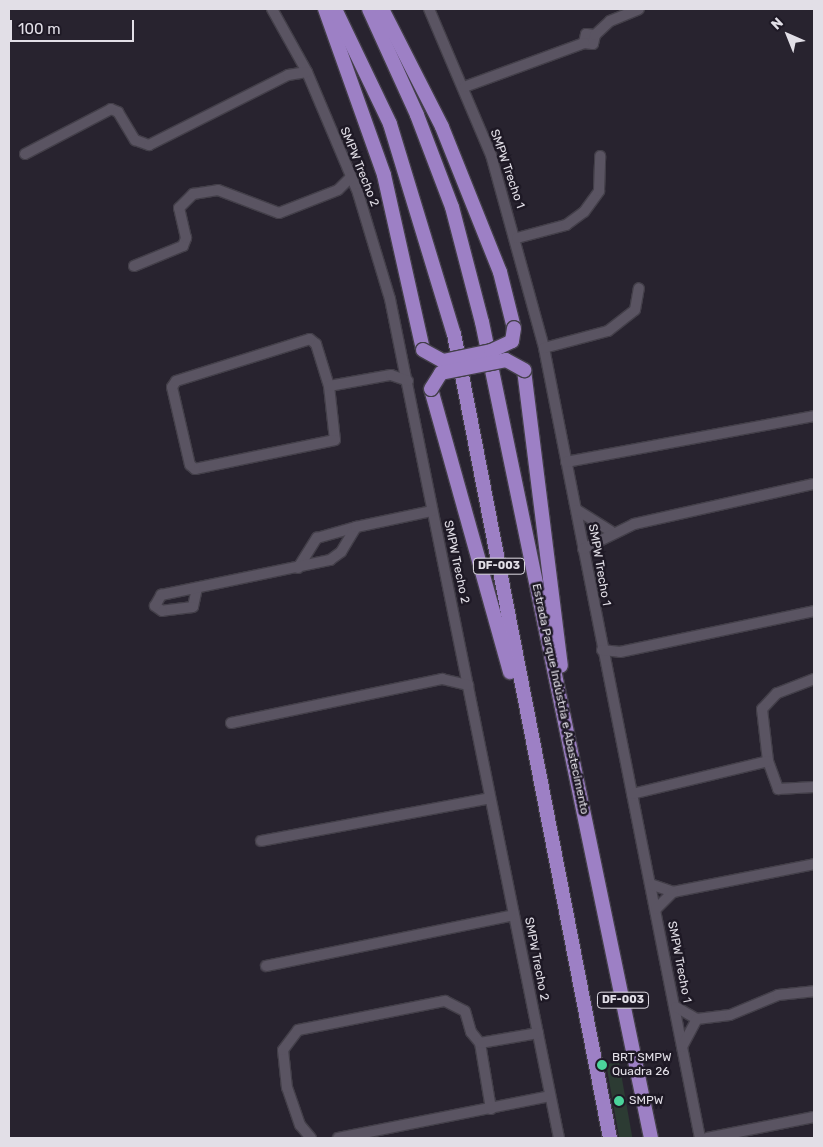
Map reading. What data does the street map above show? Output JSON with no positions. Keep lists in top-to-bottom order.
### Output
{
  "streets": {
    "highway": ["DF-003", "Estrada Parque Indústria e Abastecimento"],
    "street": ["SMPW Trecho 2", "SMPW Trecho 1"]
  },
  "places": ["BRT SMPW Quadra 26", "SMPW"],
  "scale_bar": "100 m",
  "north": "top left"
}
